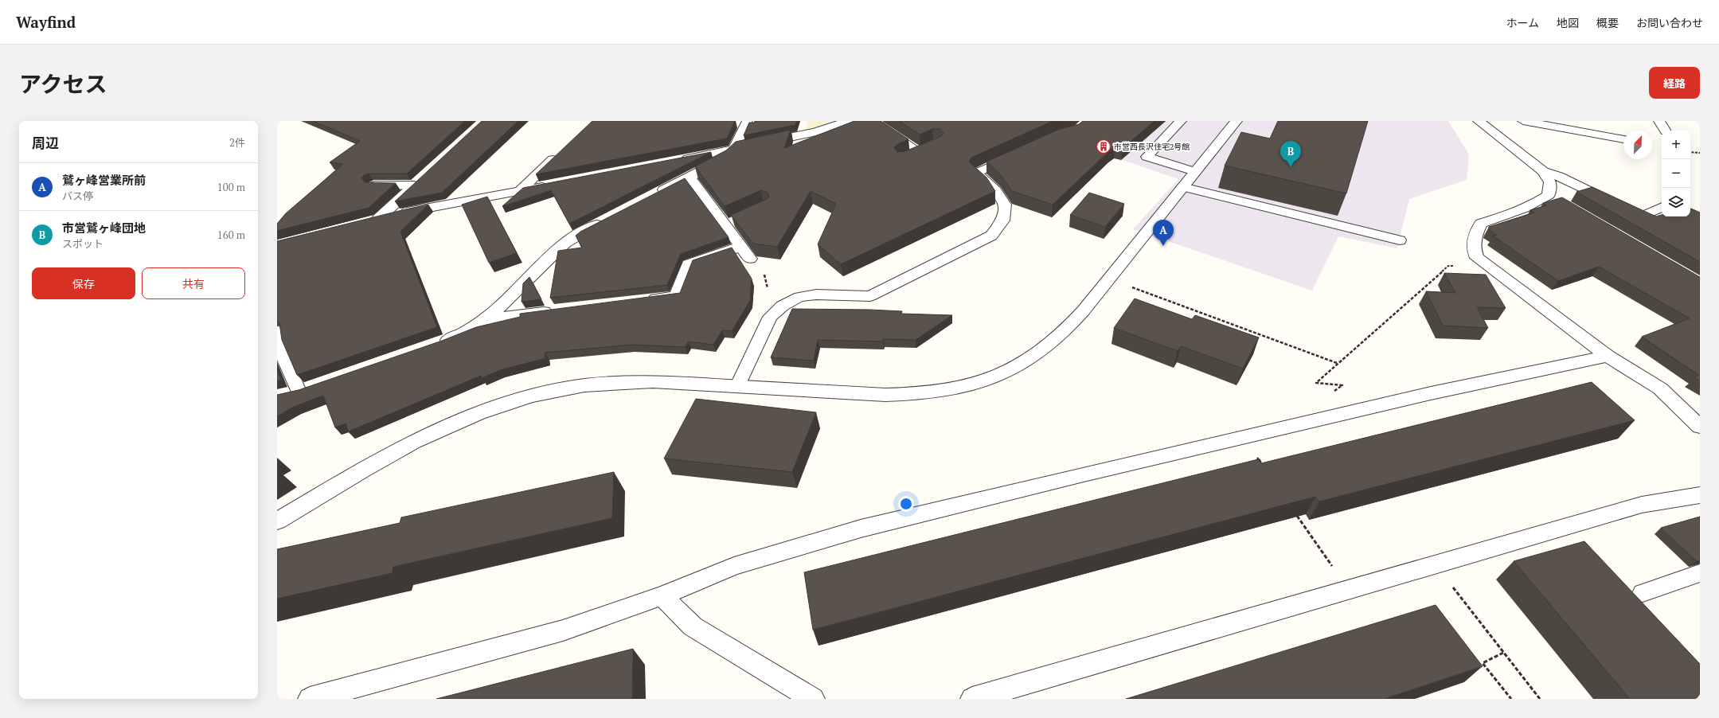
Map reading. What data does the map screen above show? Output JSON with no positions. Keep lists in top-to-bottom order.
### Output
{
  "places": {
    "building": ["市営西長沢住宅2号館"]
  },
  "north": "top right",
  "page": {
    "header": "Wayfind",
    "nav": [
      "ホーム",
      "地図",
      "概要",
      "お問い合わせ"
    ],
    "title": "アクセス",
    "buttons": [
      "経路",
      ["保存", "共有"]
    ],
    "heading": ["周辺", "2件"],
    "map_buttons": ["+", "−"],
    "pins": ["B", "A"],
    "list": [
      {
        "mark": "A",
        "name": "鷲ヶ峰営業所前",
        "note": "バス停",
        "value": "100 m"
      },
      {
        "mark": "B",
        "name": "市営鷲ヶ峰団地",
        "note": "スポット",
        "value": "160 m"
      }
    ]
  }
}
